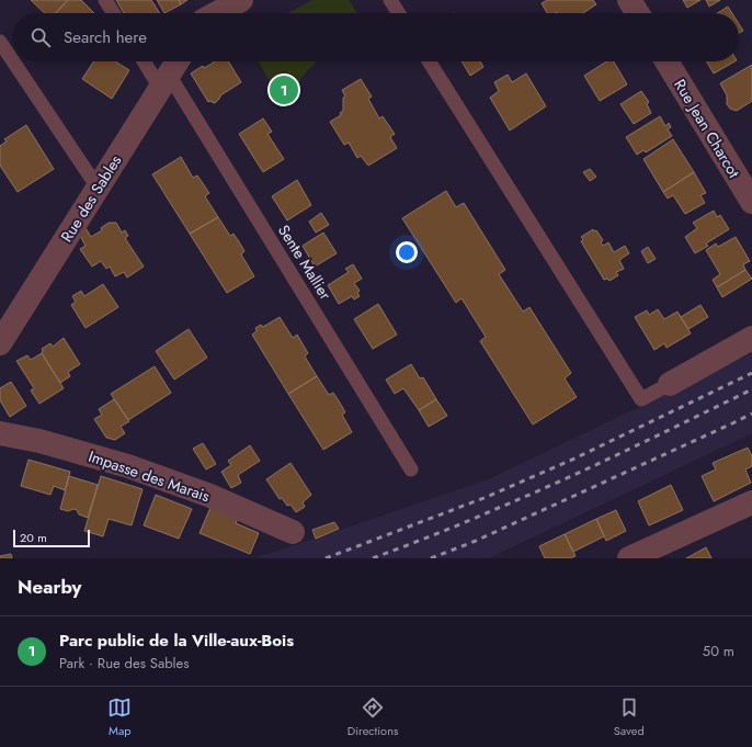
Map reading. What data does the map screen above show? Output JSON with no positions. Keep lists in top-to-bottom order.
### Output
{
  "streets": {
    "street": ["Rue Jean Charcot", "Rue des Sables", "Impasse des Marais"],
    "lane": ["Sente Mallier"]
  },
  "crossings": [
    ["Rue des Sables", "Sente Mallier"]
  ],
  "scale_bar": "20 m",
  "page": {
    "search": "Search here",
    "pins": "1",
    "scale": "20 m",
    "heading": "Nearby",
    "list": [
      {
        "mark": "1",
        "name": "Parc public de la Ville-aux-Bois",
        "note": "Park · Rue des Sables",
        "value": "50 m"
      }
    ],
    "nav": ["Map", "Directions", "Saved"]
  }
}
